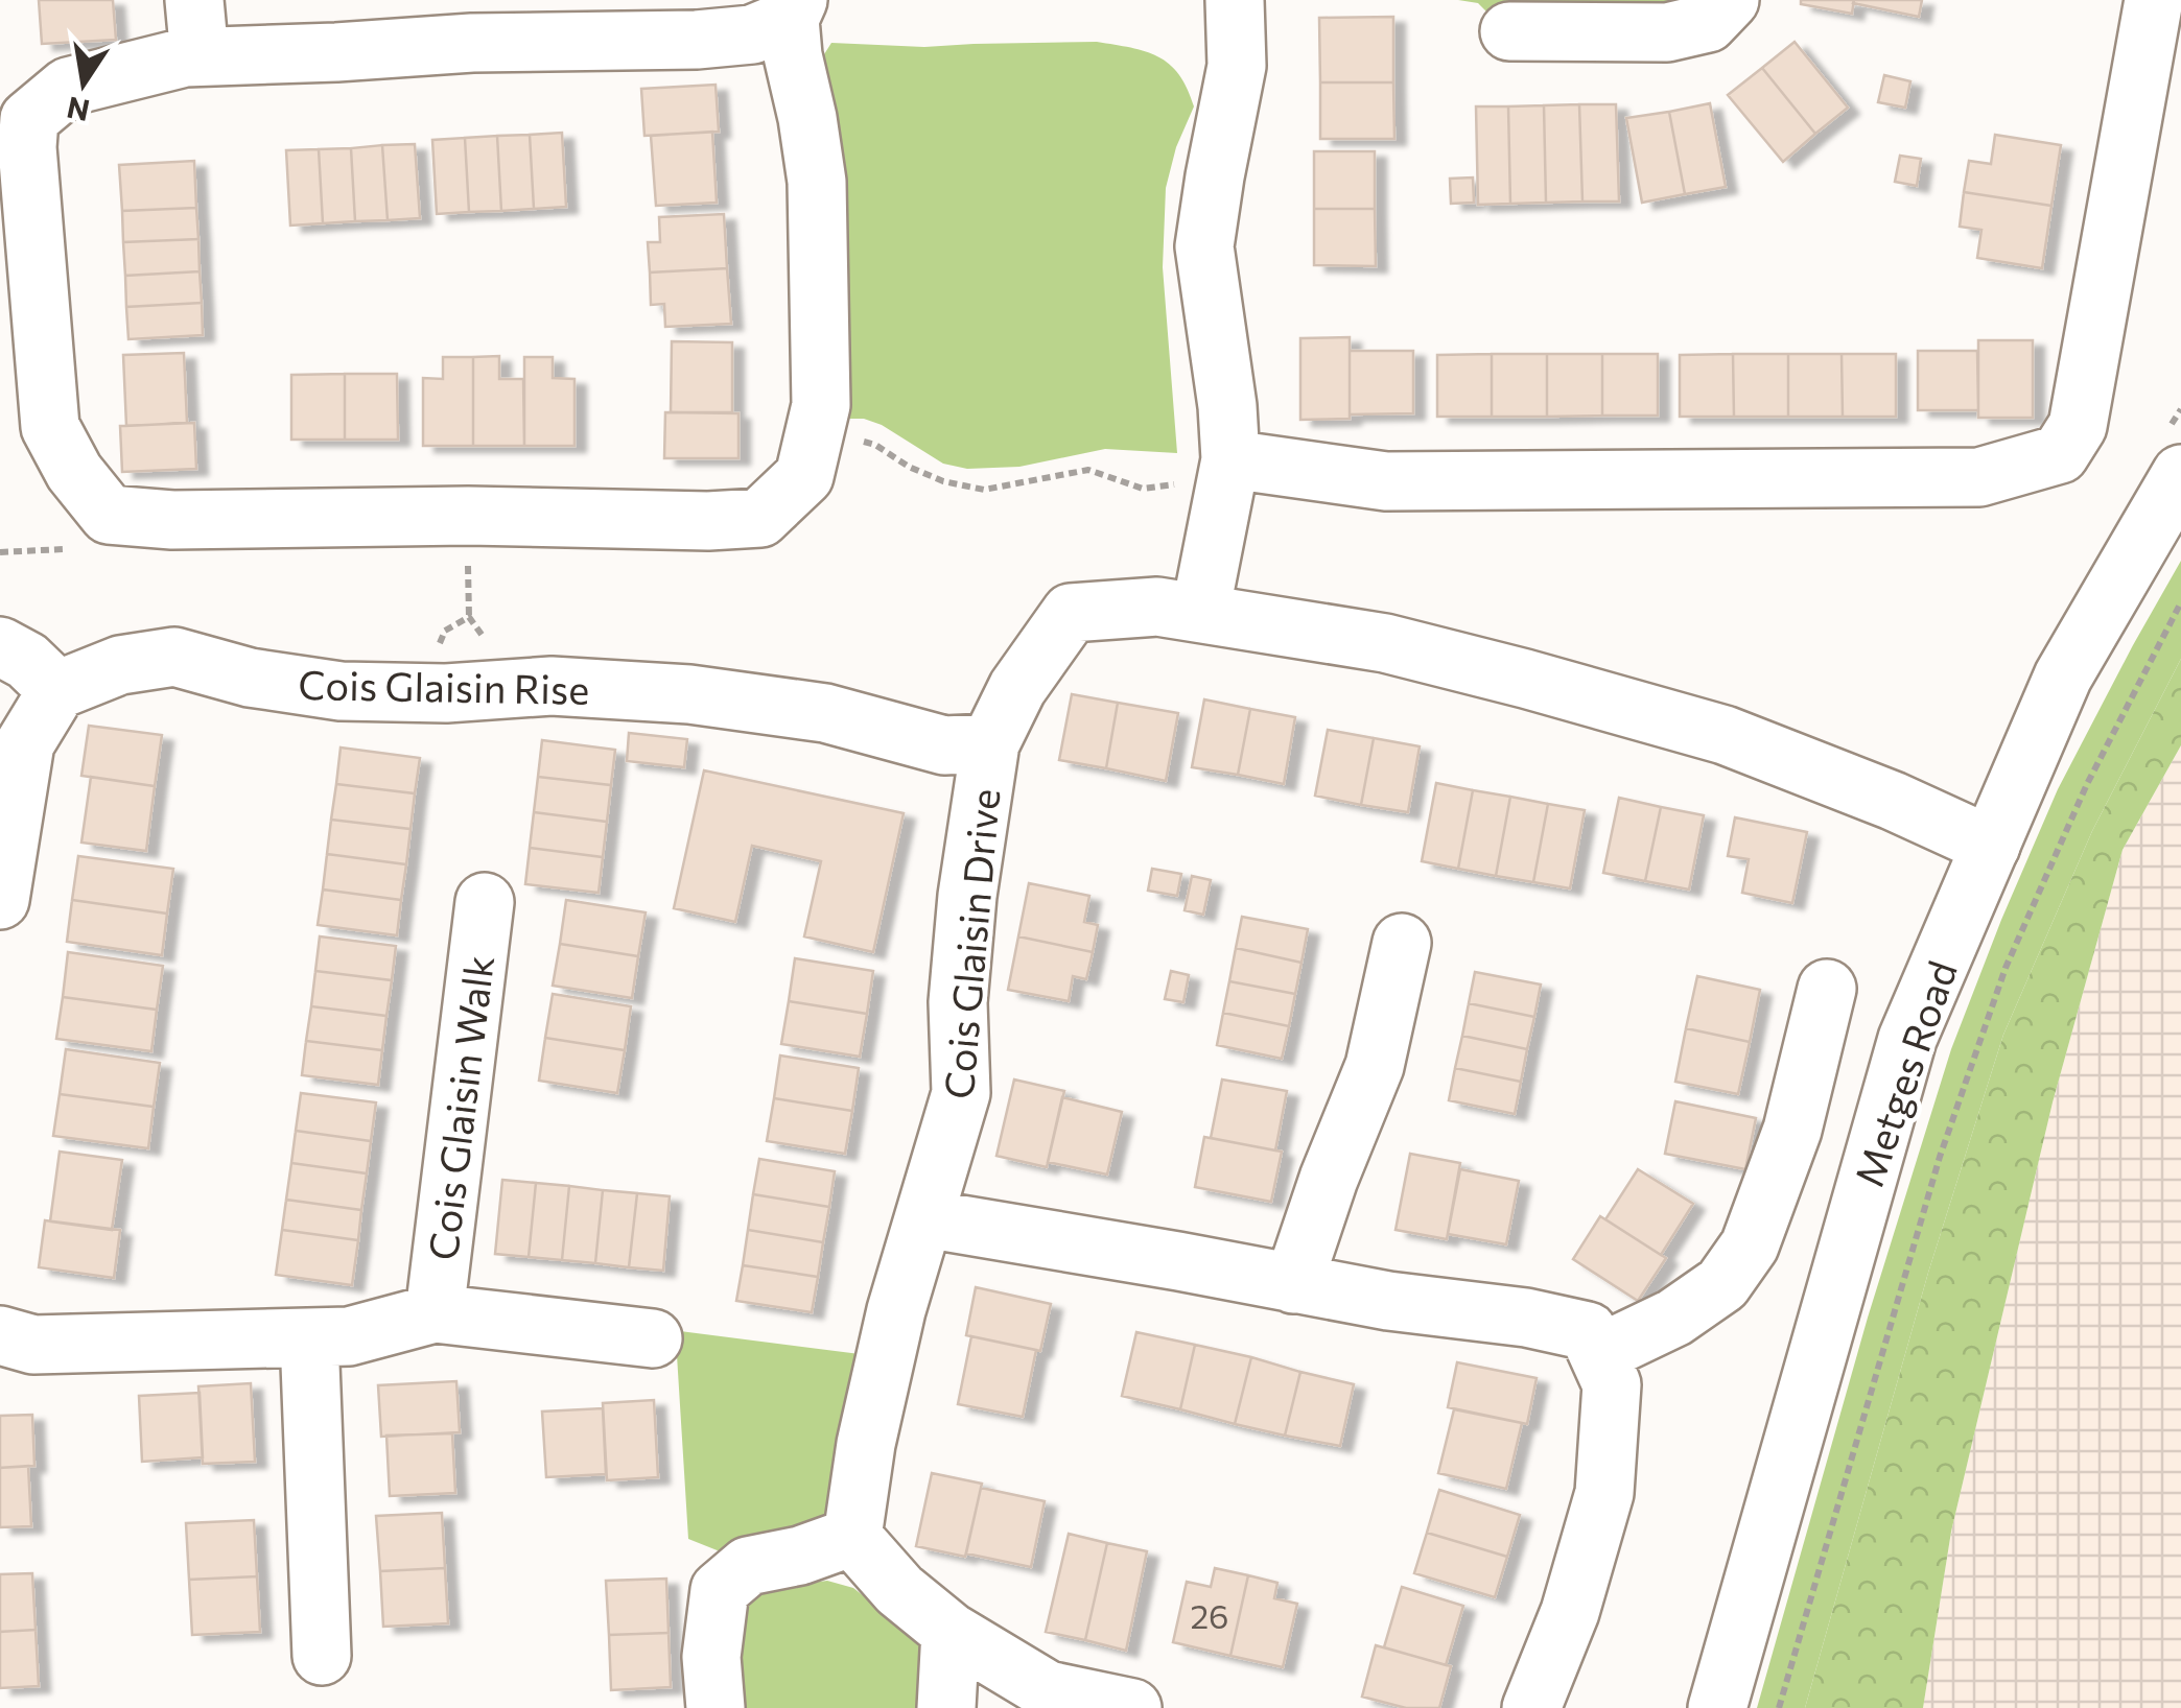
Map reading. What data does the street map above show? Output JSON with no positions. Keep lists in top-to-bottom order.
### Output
{
  "streets": {
    "street": [
      "Cois Glaisin Rise",
      "Cois Glaisin Drive",
      "Metges Road",
      "Cois Glaisin Walk"
    ]
  },
  "crossings": [
    ["Cois Glaisin Rise", "Cois Glaisin Drive"]
  ],
  "house_numbers": ["26"],
  "north": "bottom"
}
